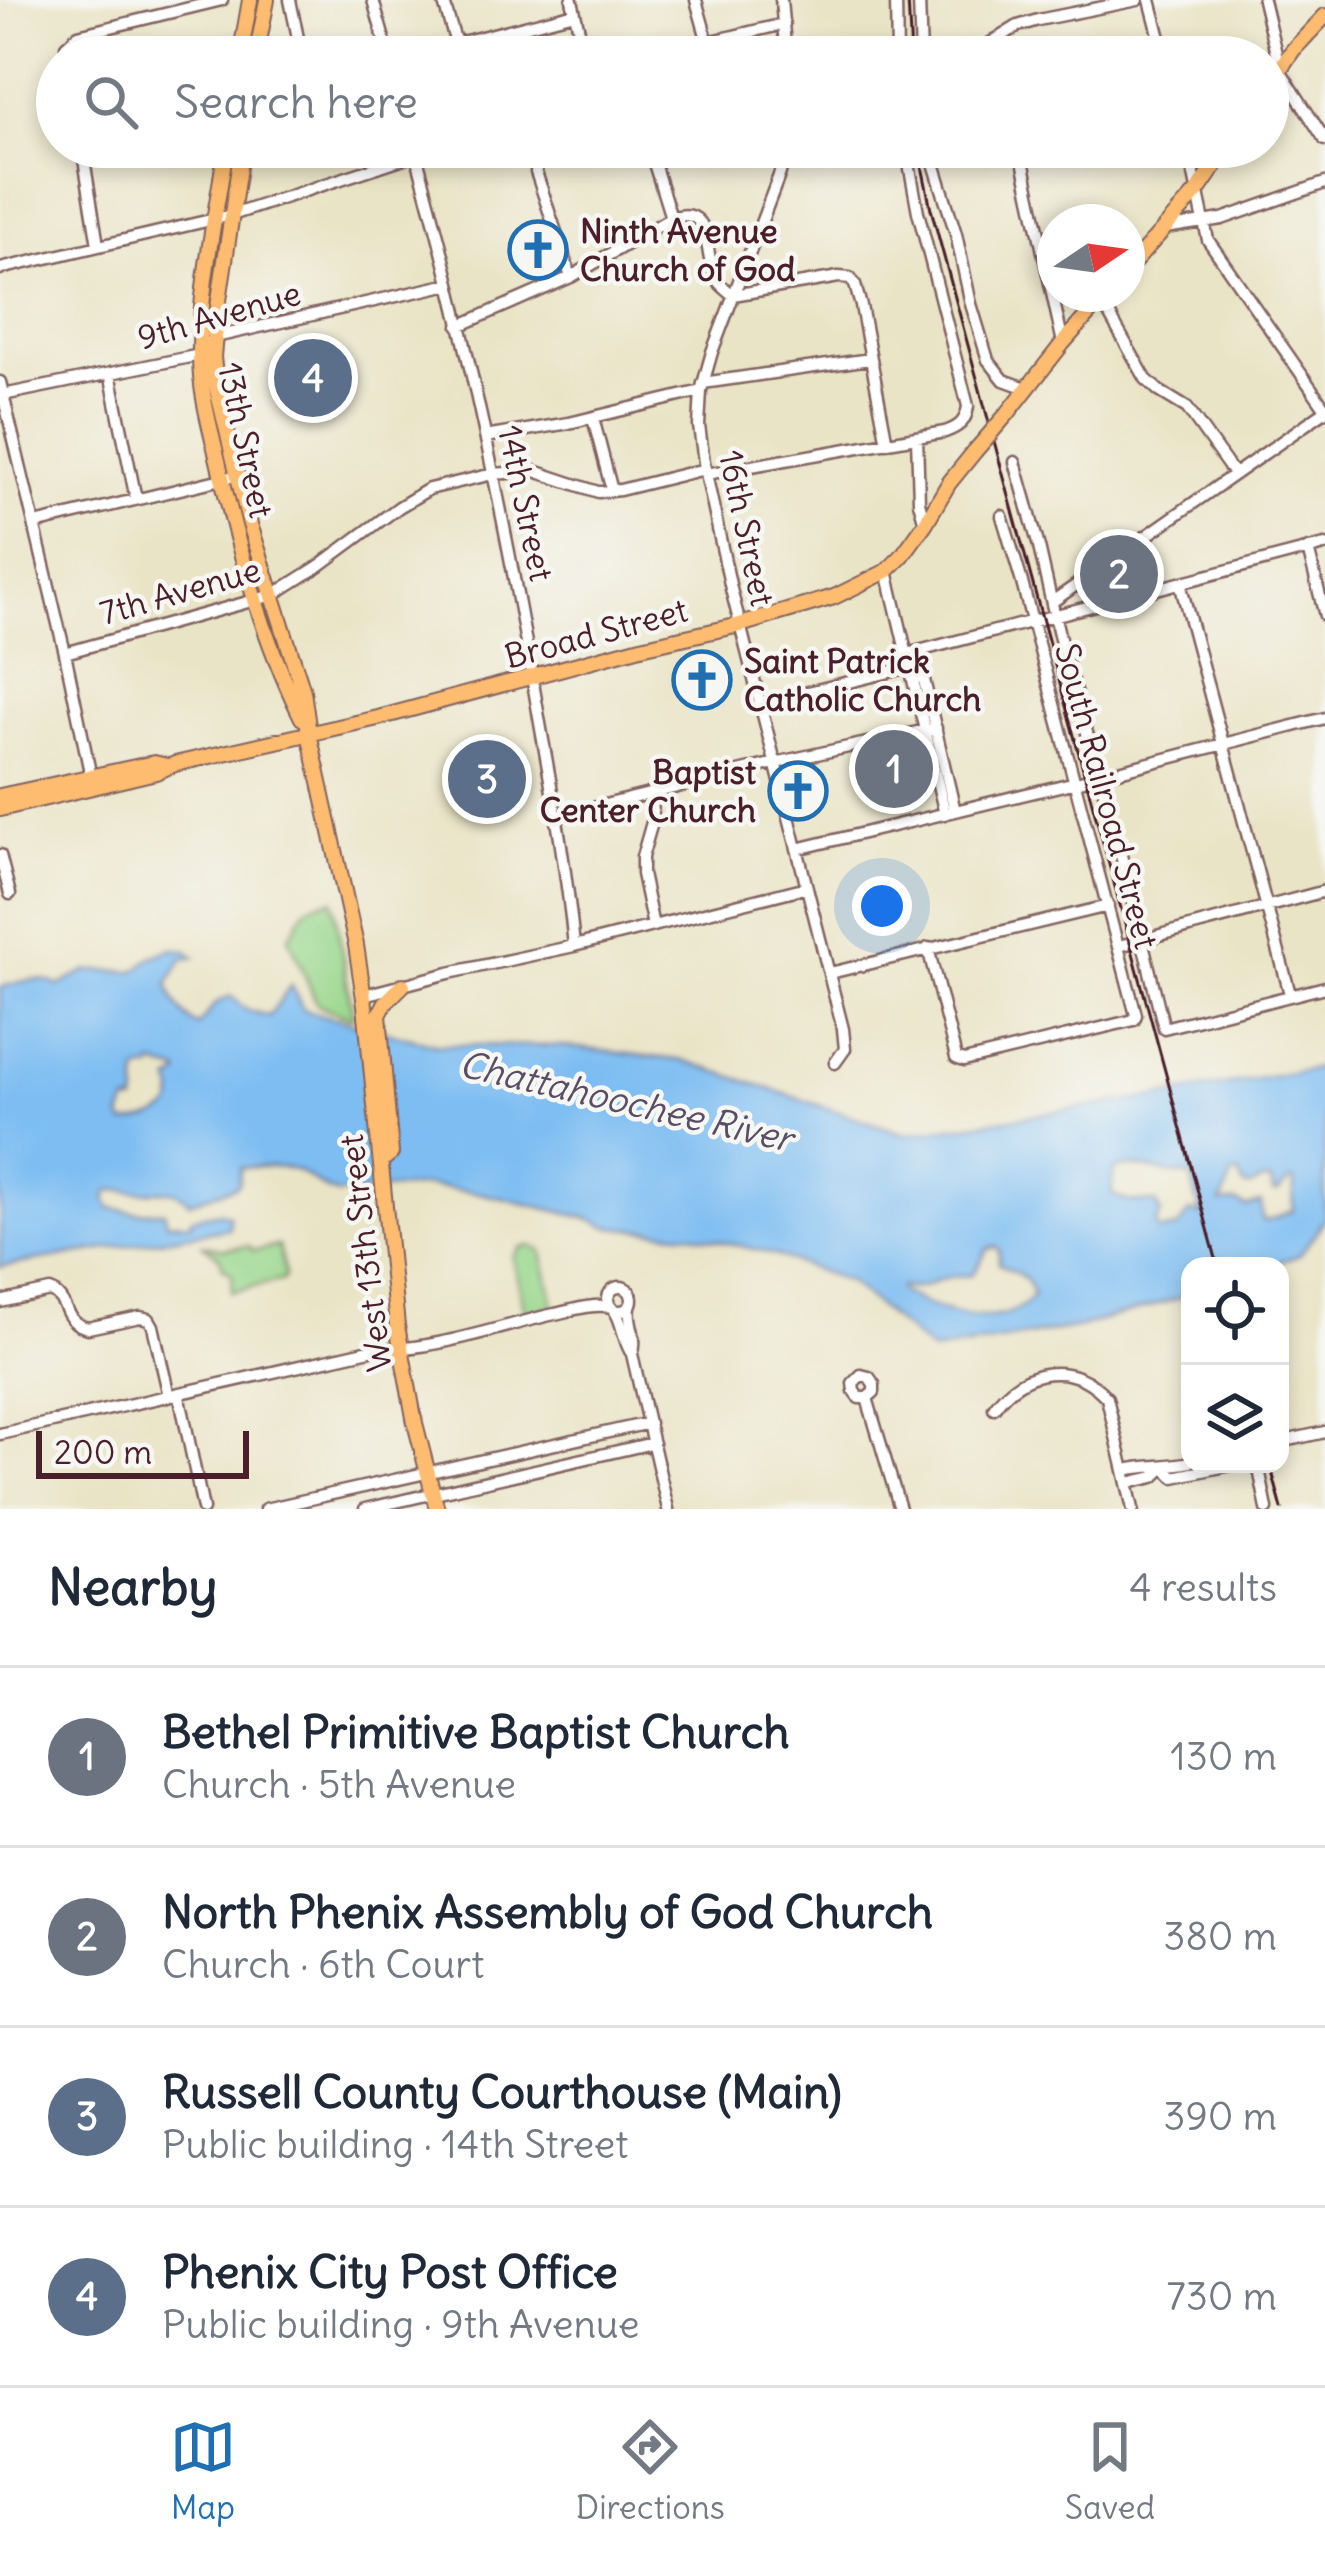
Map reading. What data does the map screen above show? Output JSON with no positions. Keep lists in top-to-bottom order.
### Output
{
  "streets": {
    "main road": ["13th Street", "Broad Street", "West 13th Street"],
    "street": [
      "9th Avenue",
      "14th Street",
      "16th Street",
      "7th Avenue",
      "South Railroad Street"
    ]
  },
  "crossings": [
    ["9th Avenue", "13th Street"],
    ["9th Avenue", "14th Street"],
    ["13th Street", "7th Avenue"],
    ["13th Street", "Broad Street"],
    ["13th Street", "West 13th Street"],
    ["14th Street", "7th Avenue"],
    ["14th Street", "Broad Street"],
    ["16th Street", "7th Avenue"],
    ["16th Street", "Broad Street"]
  ],
  "water": ["Chattahoochee River"],
  "places": {
    "church": ["Ninth Avenue Church of God", "Saint Patrick Catholic Church", "Baptist Center Church"]
  },
  "scale_bar": "200 m",
  "north": "right",
  "page": {
    "search": "Search here",
    "pins": [
      "4",
      "2",
      "1",
      "3"
    ],
    "scale": "200 m",
    "heading": ["Nearby", "4 results"],
    "list": [
      {
        "mark": "1",
        "name": "Bethel Primitive Baptist Church",
        "note": "Church · 5th Avenue",
        "value": "130 m"
      },
      {
        "mark": "2",
        "name": "North Phenix Assembly of God Church",
        "note": "Church · 6th Court",
        "value": "380 m"
      },
      {
        "mark": "3",
        "name": "Russell County Courthouse (Main)",
        "note": "Public building · 14th Street",
        "value": "390 m"
      },
      {
        "mark": "4",
        "name": "Phenix City Post Office",
        "note": "Public building · 9th Avenue",
        "value": "730 m"
      }
    ],
    "nav": ["Map", "Directions", "Saved"]
  }
}
